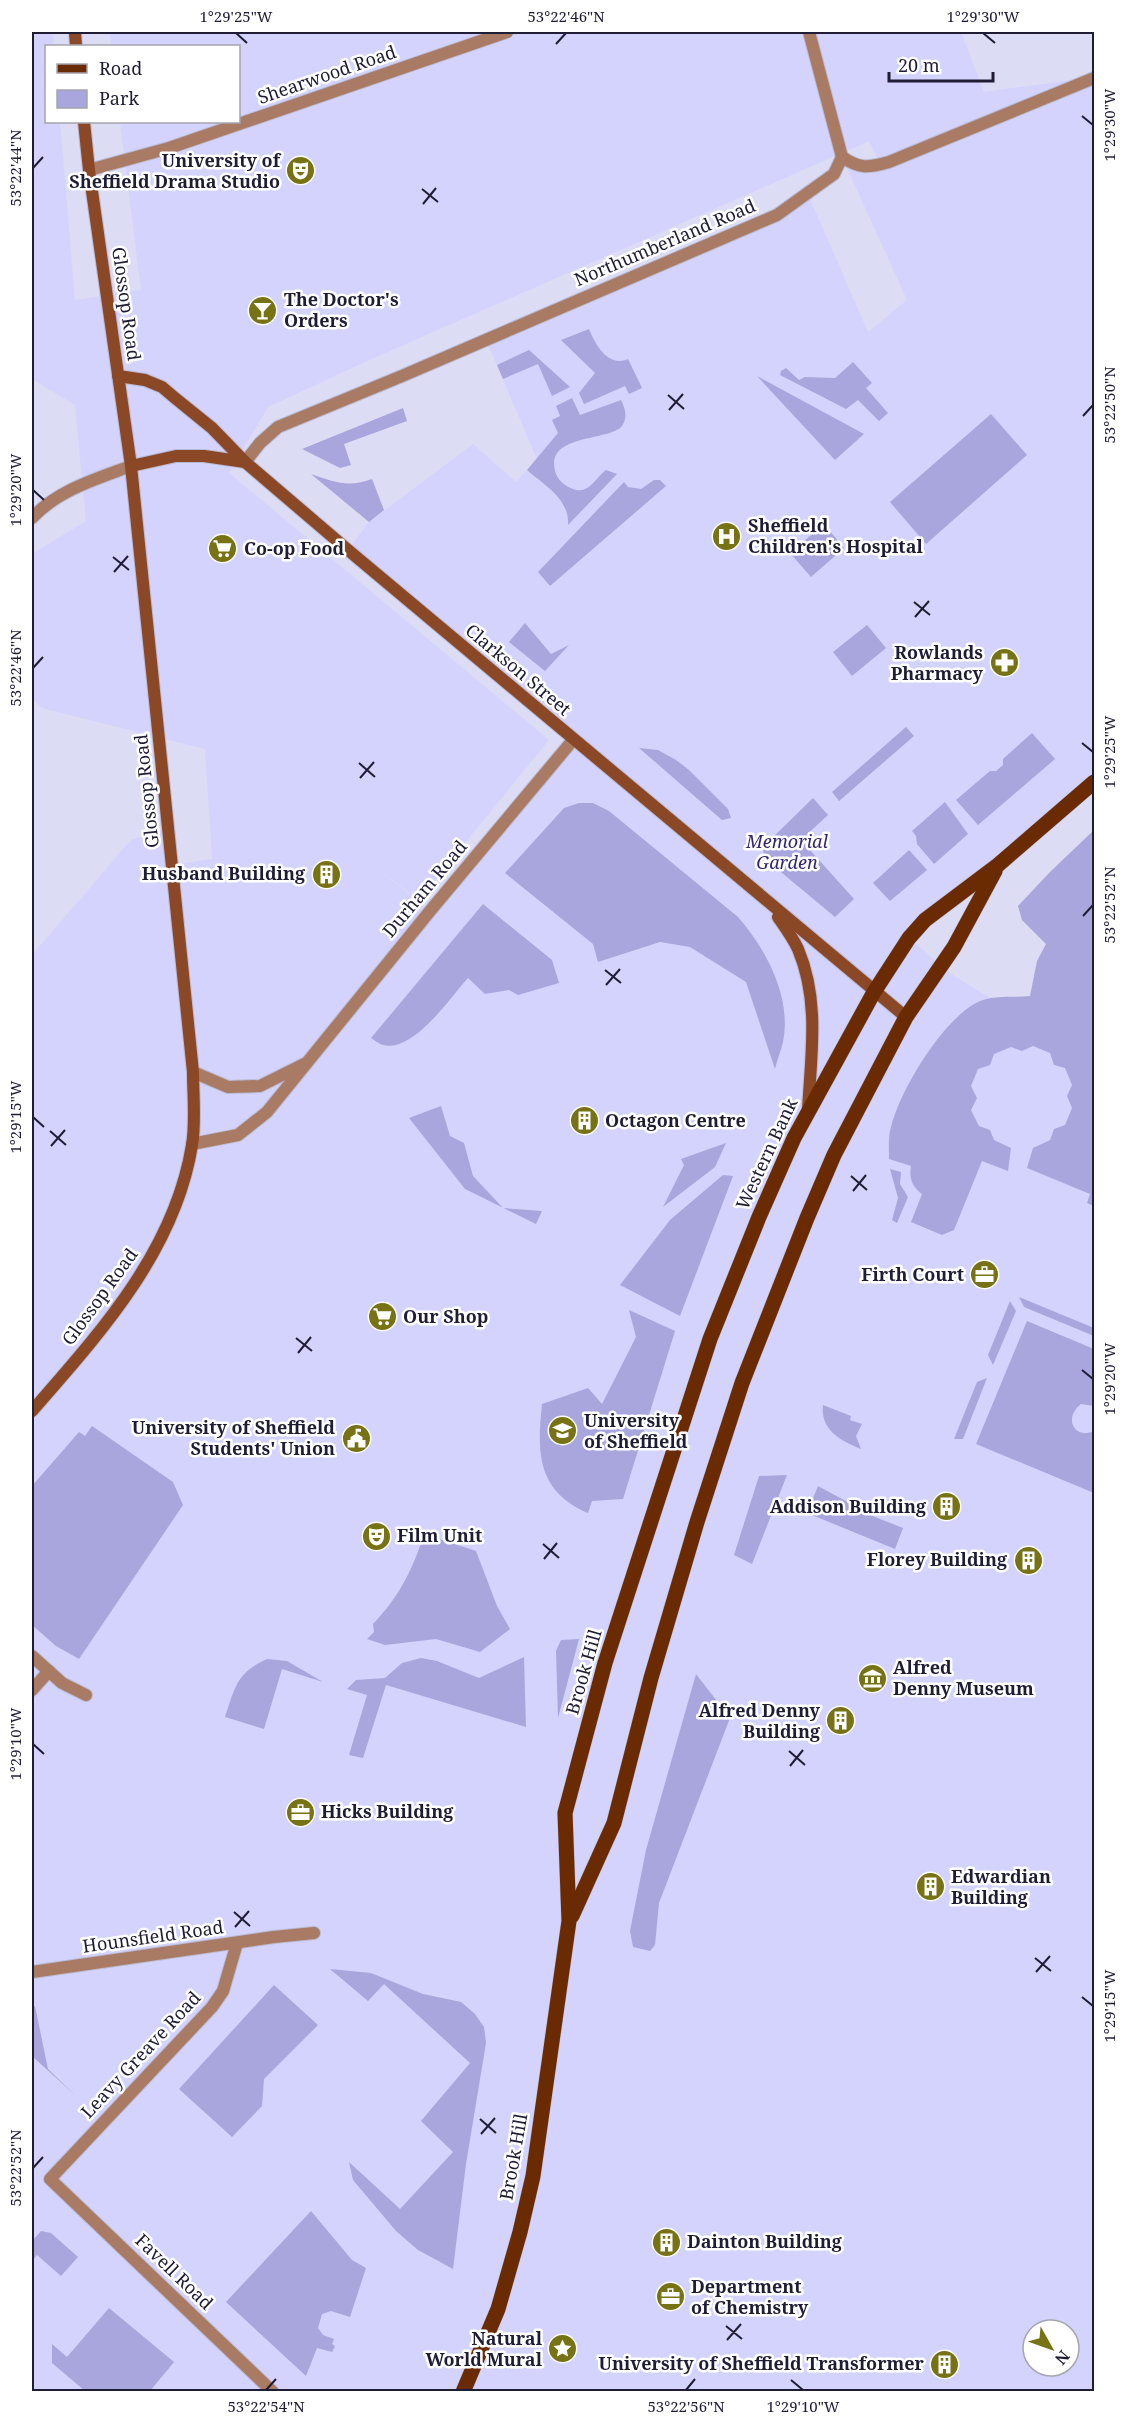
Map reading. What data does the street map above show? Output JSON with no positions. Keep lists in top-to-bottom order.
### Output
{
  "streets": {
    "main road": [
      "Glossop Road",
      "Clarkson Street",
      "Western Bank",
      "Brook Hill"
    ],
    "street": [
      "Shearwood Road",
      "Northumberland Road",
      "Durham Road",
      "Hounsfield Road",
      "Leavy Greave Road",
      "Favell Road"
    ]
  },
  "crossings": [
    ["Shearwood Road", "Glossop Road"],
    ["Northumberland Road", "Clarkson Street"],
    ["Glossop Road", "Clarkson Street"],
    ["Glossop Road", "Durham Road"],
    ["Clarkson Street", "Durham Road"],
    ["Clarkson Street", "Western Bank"],
    ["Western Bank", "Brook Hill"],
    ["Hounsfield Road", "Leavy Greave Road"],
    ["Leavy Greave Road", "Favell Road"]
  ],
  "parks": ["Memorial Garden"],
  "places": {
    "theatre": ["University of Sheffield Drama Studio", "Film Unit"],
    "bar": ["The Doctor's Orders"],
    "hospital": ["Sheffield Children's Hospital"],
    "supermarket": ["Co-op Food", "Our Shop"],
    "pharmacy": ["Rowlands Pharmacy"],
    "building": [
      "Husband Building",
      "Octagon Centre",
      "Addison Building",
      "Florey Building",
      "Alfred Denny Building",
      "Edwardian Building",
      "Dainton Building",
      "University of Sheffield Transformer"
    ],
    "office": ["Firth Court", "Hicks Building", "Department of Chemistry"],
    "school or university": ["University of Sheffield"],
    "public building": ["University of Sheffield Students' Union"],
    "museum": ["Alfred Denny Museum"],
    "place": ["Natural World Mural"]
  },
  "legend": ["Road", "Park"],
  "scale_bar": "20 m",
  "north": "bottom right",
  "coordinates": [
    "1°29'25\"W",
    "53°22'46\"N",
    "1°29'30\"W",
    "53°22'44\"N",
    "53°22'50\"N",
    "1°29'20\"W",
    "53°22'52\"N",
    "1°29'15\"W",
    "1°29'10\"W",
    "53°22'54\"N",
    "53°22'56\"N"
  ]
}
